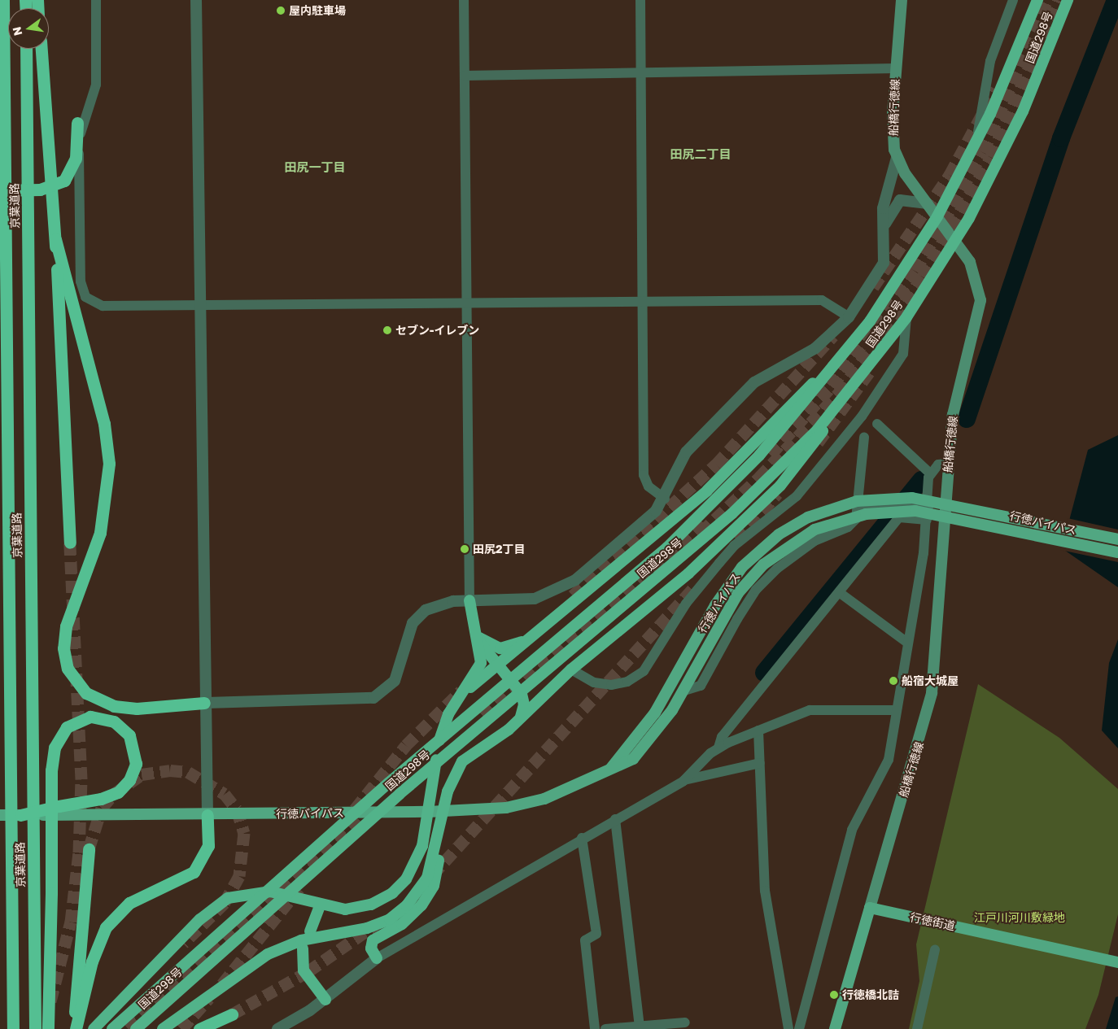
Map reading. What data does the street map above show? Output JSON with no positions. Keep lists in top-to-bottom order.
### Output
{
  "streets": {
    "highway": ["国道298号", "京葉道路"],
    "main road": ["船橋行徳線", "行徳バイパス", "行徳街道"]
  },
  "crossings": [
    ["国道298号", "船橋行徳線"],
    ["船橋行徳線", "行徳街道"]
  ],
  "districts": ["田尻二丁目", "田尻一丁目"],
  "parks": ["江戸川河川敷緑地"],
  "places": [
    "屋内駐車場",
    "セブン-イレブン",
    "田尻2丁目",
    "船宿大城屋",
    "行徳橋北詰"
  ],
  "north": "left"
}
